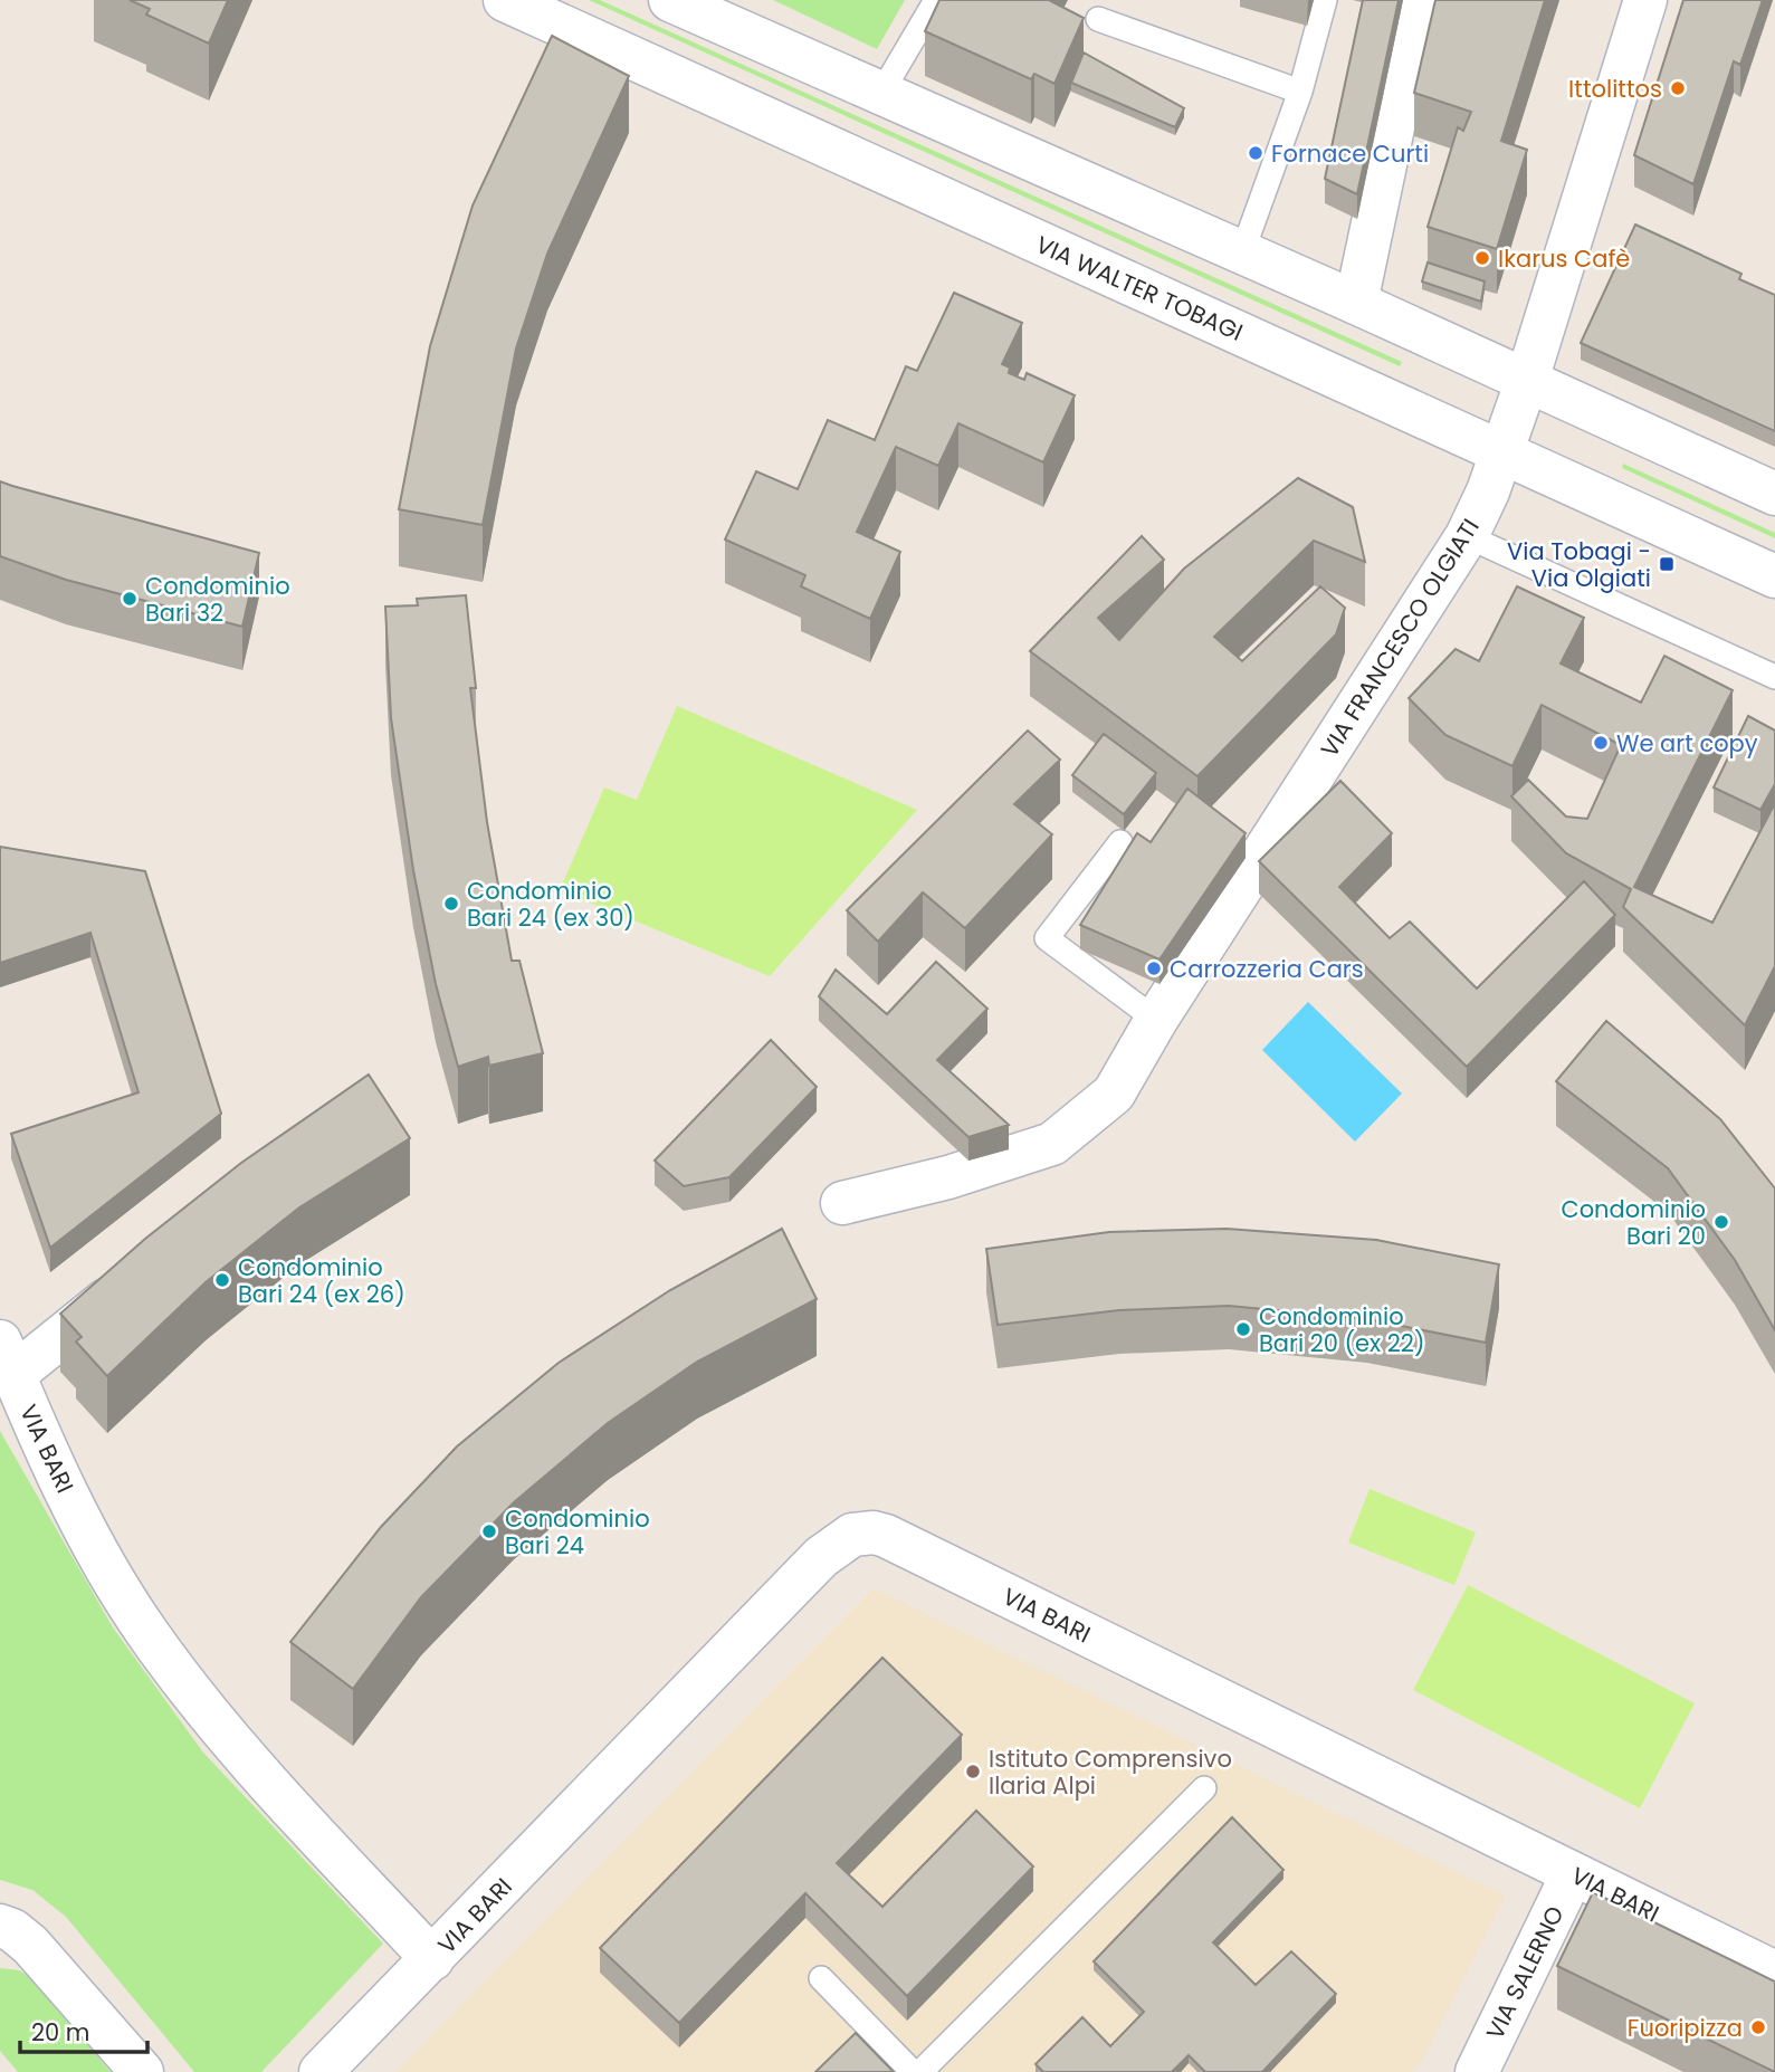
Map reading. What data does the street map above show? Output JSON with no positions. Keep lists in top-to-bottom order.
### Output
{
  "streets": {
    "street": [
      "VIA WALTER TOBAGI",
      "VIA FRANCESCO OLGIATI",
      "VIA BARI",
      "VIA SALERNO"
    ]
  },
  "crossings": [
    ["VIA WALTER TOBAGI", "VIA FRANCESCO OLGIATI"],
    ["VIA BARI", "VIA SALERNO"]
  ],
  "places": {
    "other": [
      "Ittolittos",
      "Fornace Curti",
      "Ikarus Cafè",
      "Condominio Bari 32",
      "We art copy",
      "Condominio Bari 24 (ex 30)",
      "Carrozzeria Cars",
      "Condominio Bari 20",
      "Condominio Bari 24 (ex 26)",
      "Condominio Bari 20 (ex 22)",
      "Condominio Bari 24",
      "Istituto Comprensivo Ilaria Alpi",
      "Fuoripizza"
    ],
    "transit": ["Via Tobagi - Via Olgiati"]
  },
  "scale_bar": "20 m"
}
